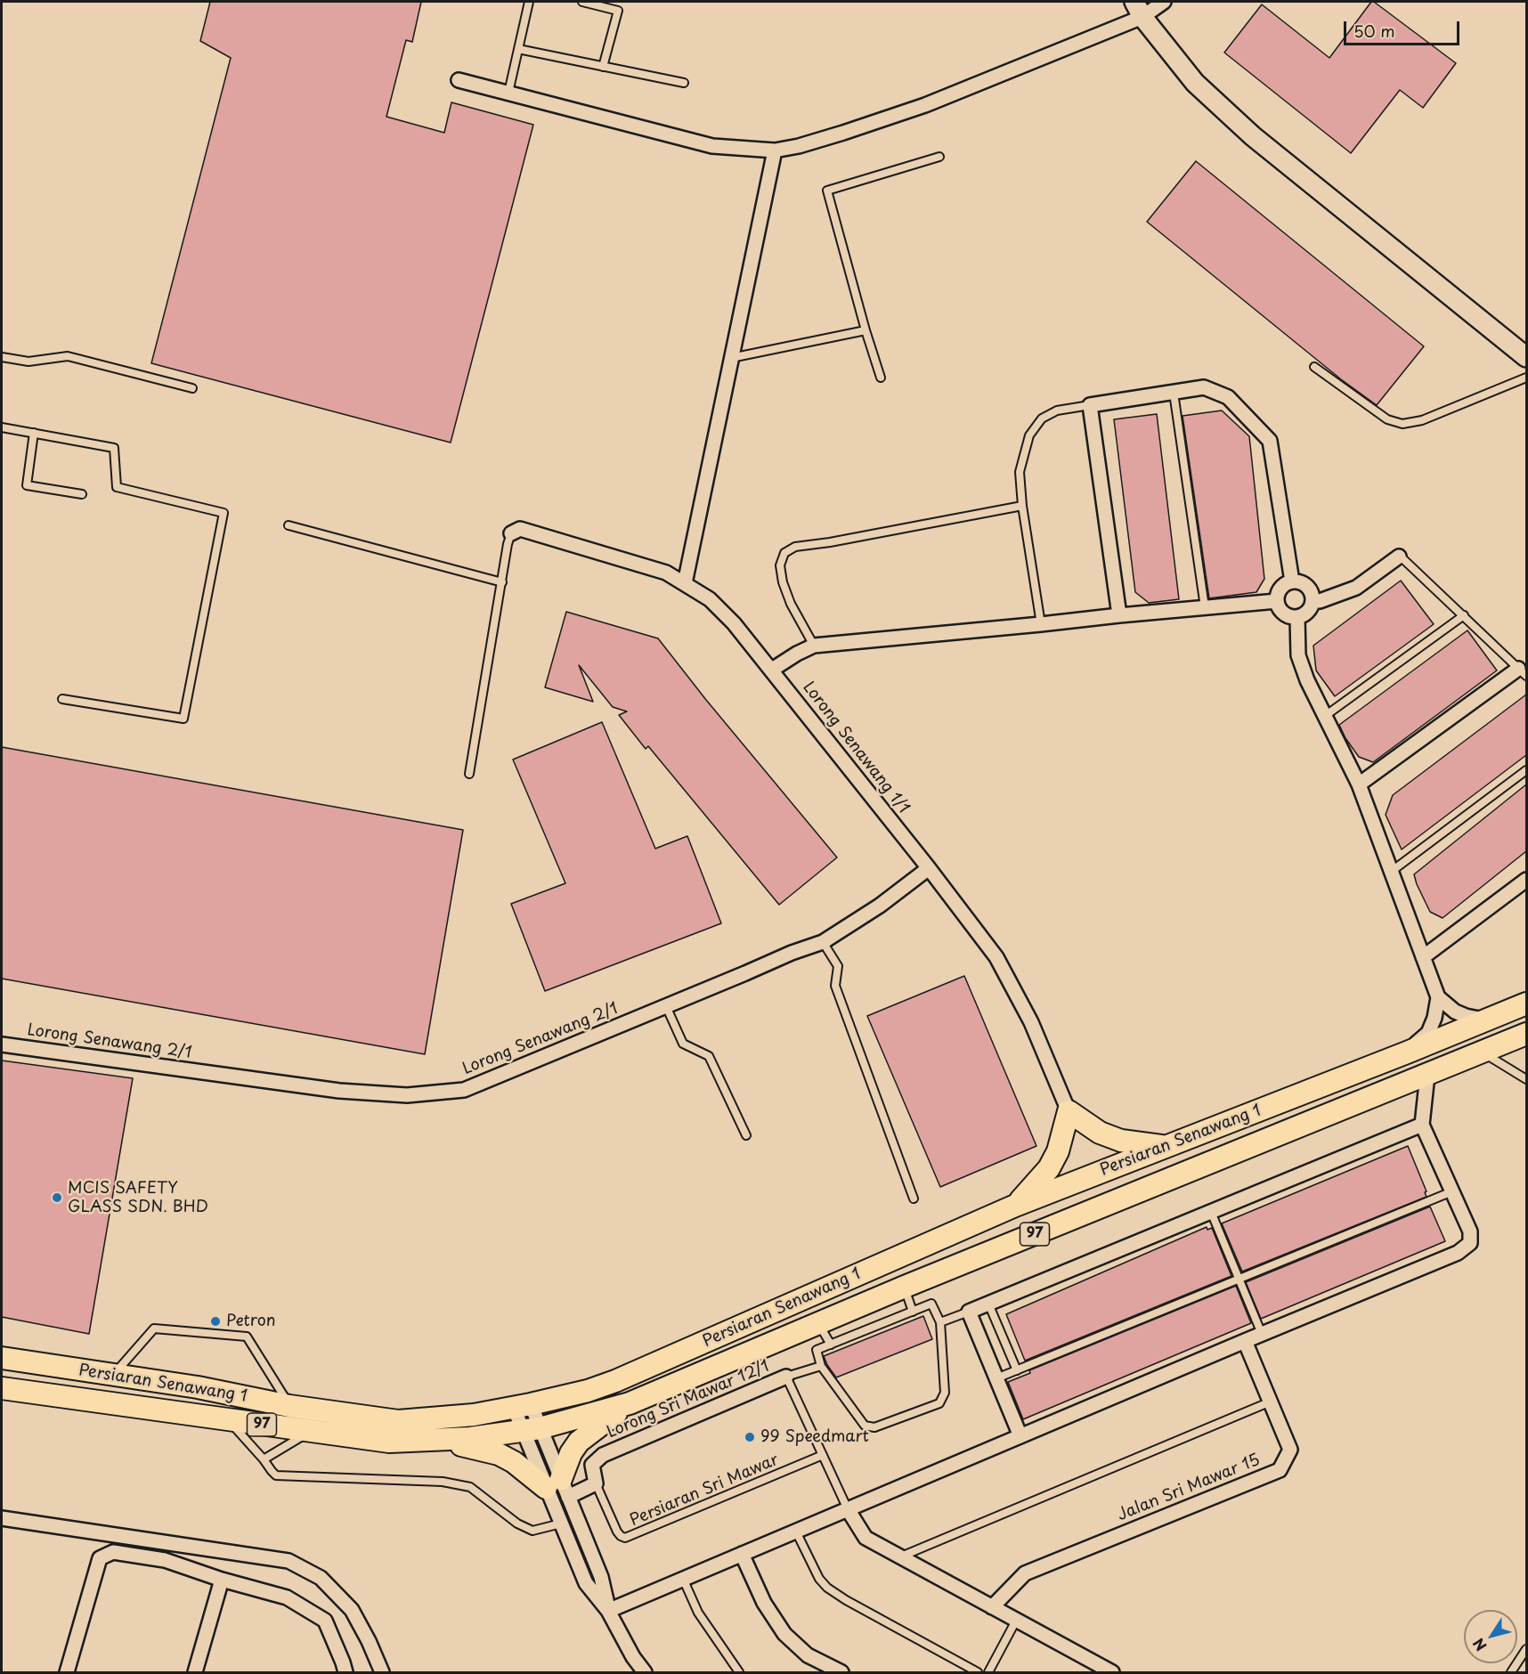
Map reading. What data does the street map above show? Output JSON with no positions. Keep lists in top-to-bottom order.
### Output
{
  "streets": {
    "main road": ["Persiaran Senawang 1", "97"],
    "street": [
      "Lorong Senawang 1/1",
      "Lorong Senawang 2/1",
      "Lorong Sri Mawar 12/1",
      "Jalan Sri Mawar 15"
    ],
    "lane": ["Persiaran Sri Mawar"]
  },
  "crossings": [
    ["Lorong Senawang 1/1", "Lorong Senawang 2/1"],
    ["Lorong Sri Mawar 12/1", "Persiaran Sri Mawar"]
  ],
  "places": ["MCIS SAFETY GLASS SDN. BHD", "Petron", "99 Speedmart"],
  "scale_bar": "50 m",
  "north": "bottom left"
}
